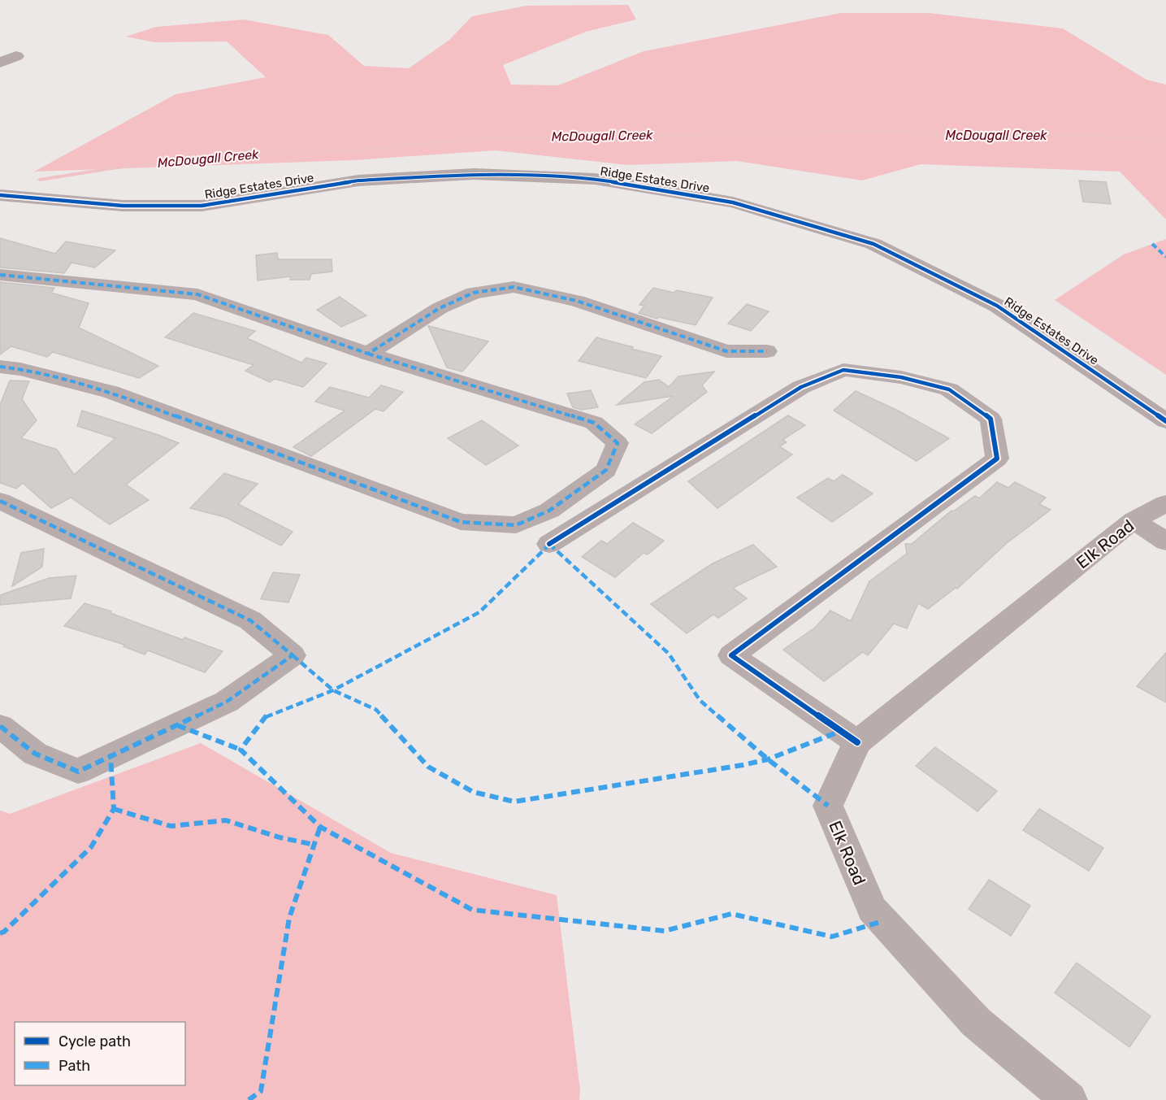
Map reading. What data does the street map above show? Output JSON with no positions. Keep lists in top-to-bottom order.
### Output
{
  "streets": {
    "street": ["Ridge Estates Drive", "Elk Road"]
  },
  "water": ["McDougall Creek"],
  "legend": ["Cycle path", "Path"]
}
